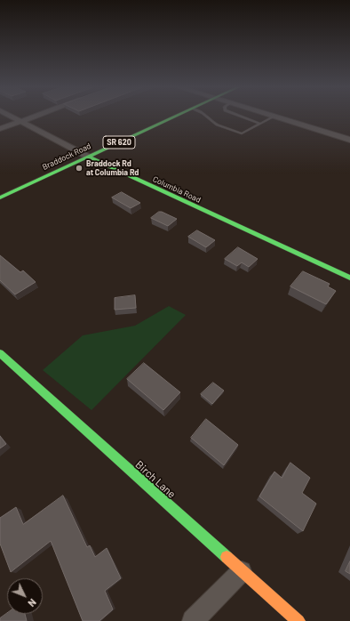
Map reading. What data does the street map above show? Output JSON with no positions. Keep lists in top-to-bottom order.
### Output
{
  "streets": {
    "street": [
      "SR 620",
      "Braddock Road",
      "Columbia Road",
      "Birch Lane"
    ]
  },
  "crossings": [
    ["Braddock Road", "Columbia Road"]
  ],
  "places": ["Braddock Rd at Columbia Rd"],
  "north": "bottom right"
}
